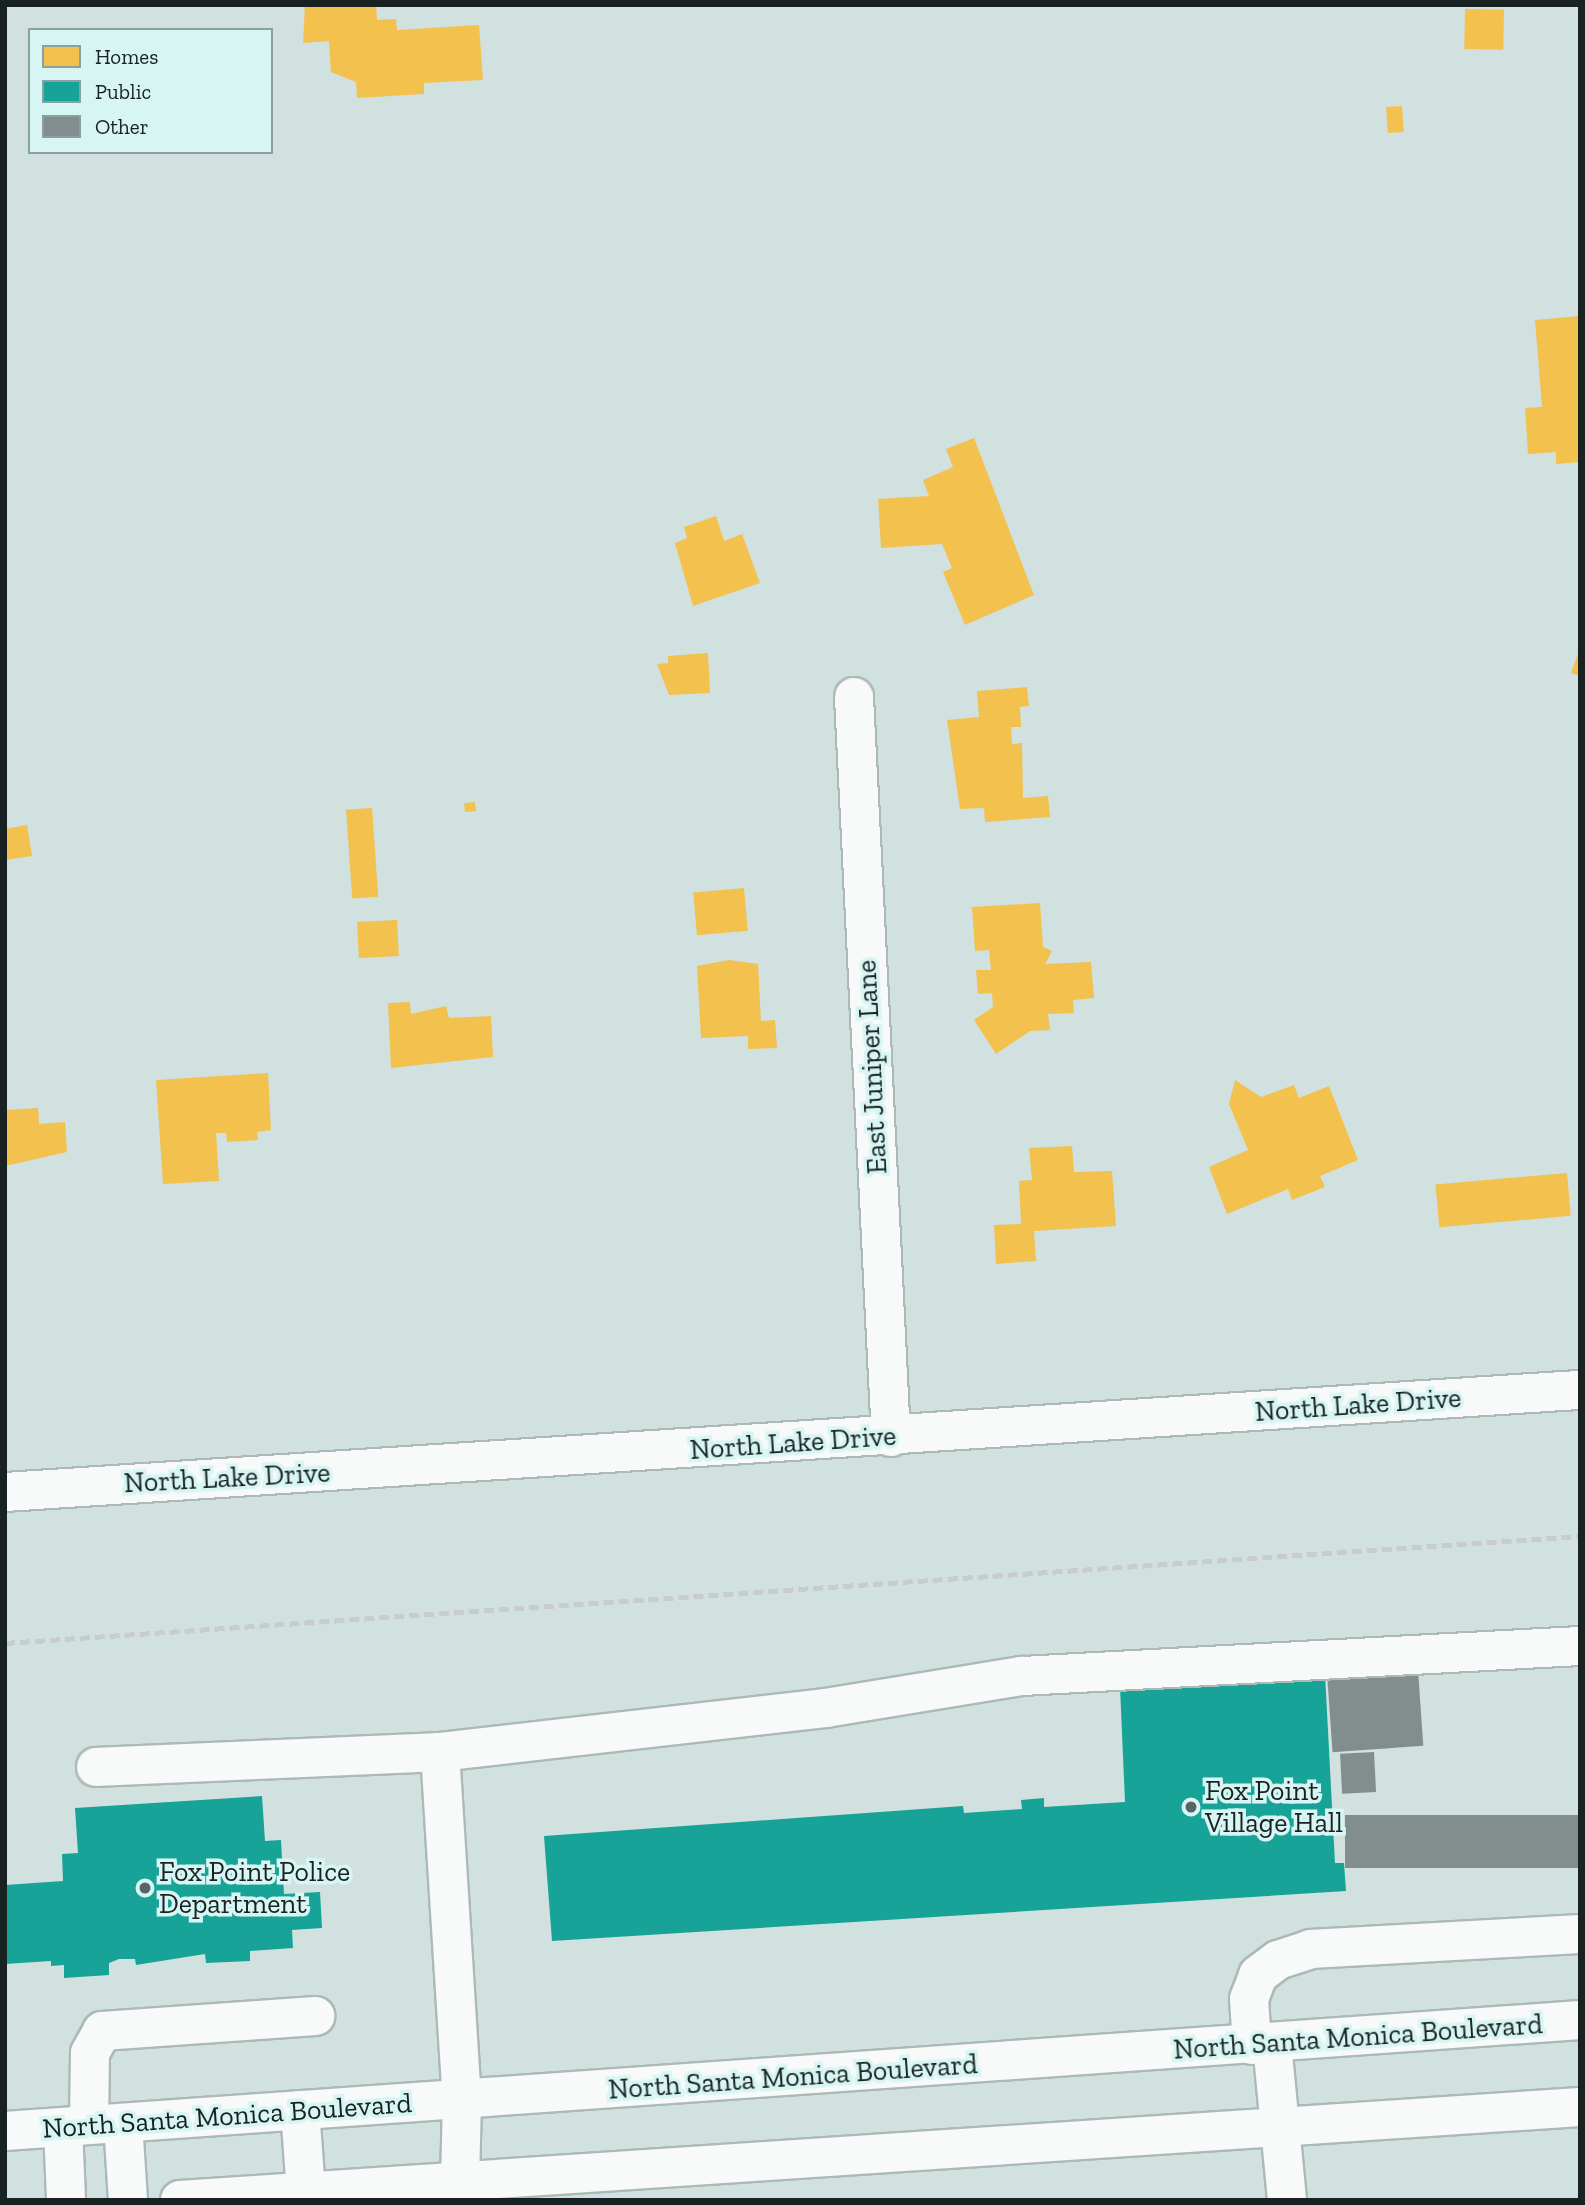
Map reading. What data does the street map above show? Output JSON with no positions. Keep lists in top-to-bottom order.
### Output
{
  "streets": {
    "street": ["East Juniper Lane", "North Lake Drive", "North Santa Monica Boulevard"]
  },
  "crossings": [
    ["East Juniper Lane", "North Lake Drive"]
  ],
  "places": ["Fox Point Village Hall", "Fox Point Police Department"],
  "legend": ["Homes", "Public", "Other"]
}
